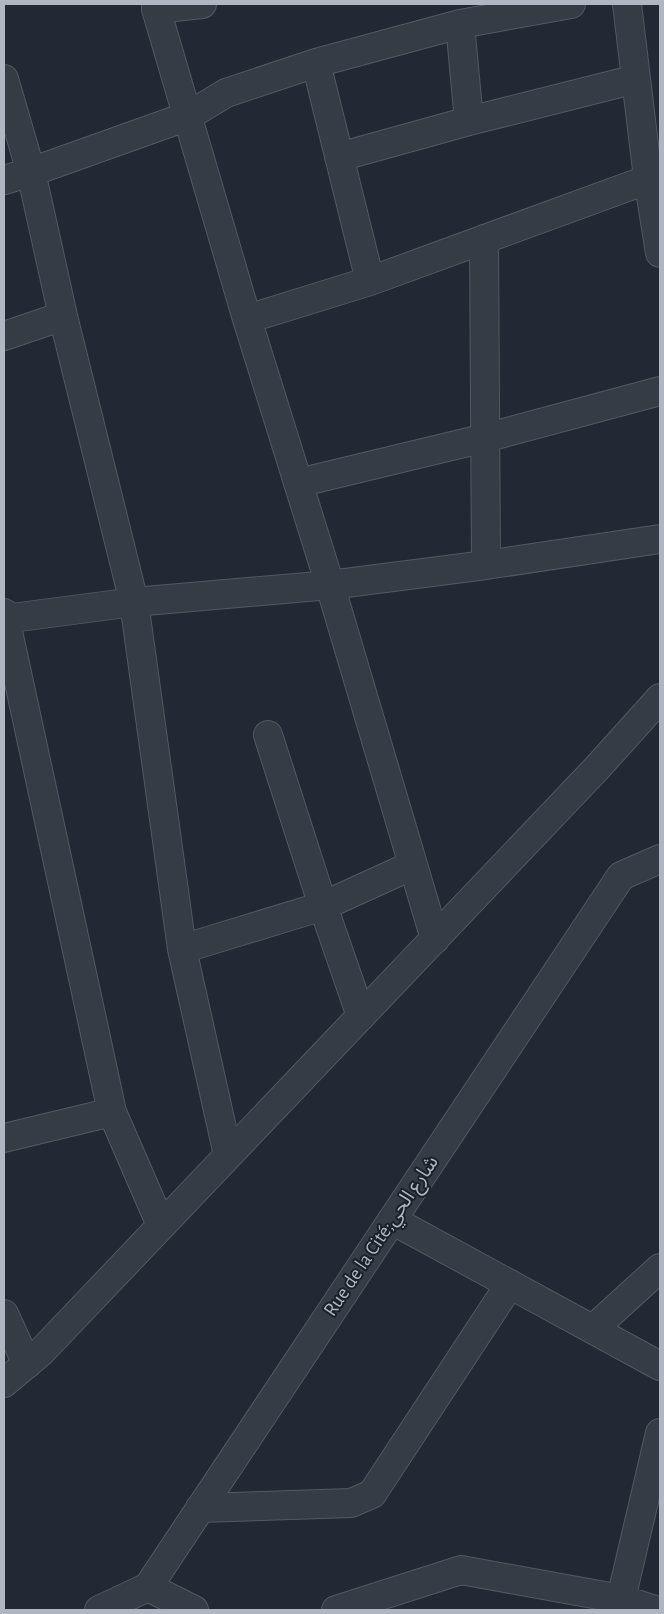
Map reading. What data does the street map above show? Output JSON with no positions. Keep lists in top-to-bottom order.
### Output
{
  "streets": {
    "street": ["Rue de la Cité;شارع الحي"]
  }
}
